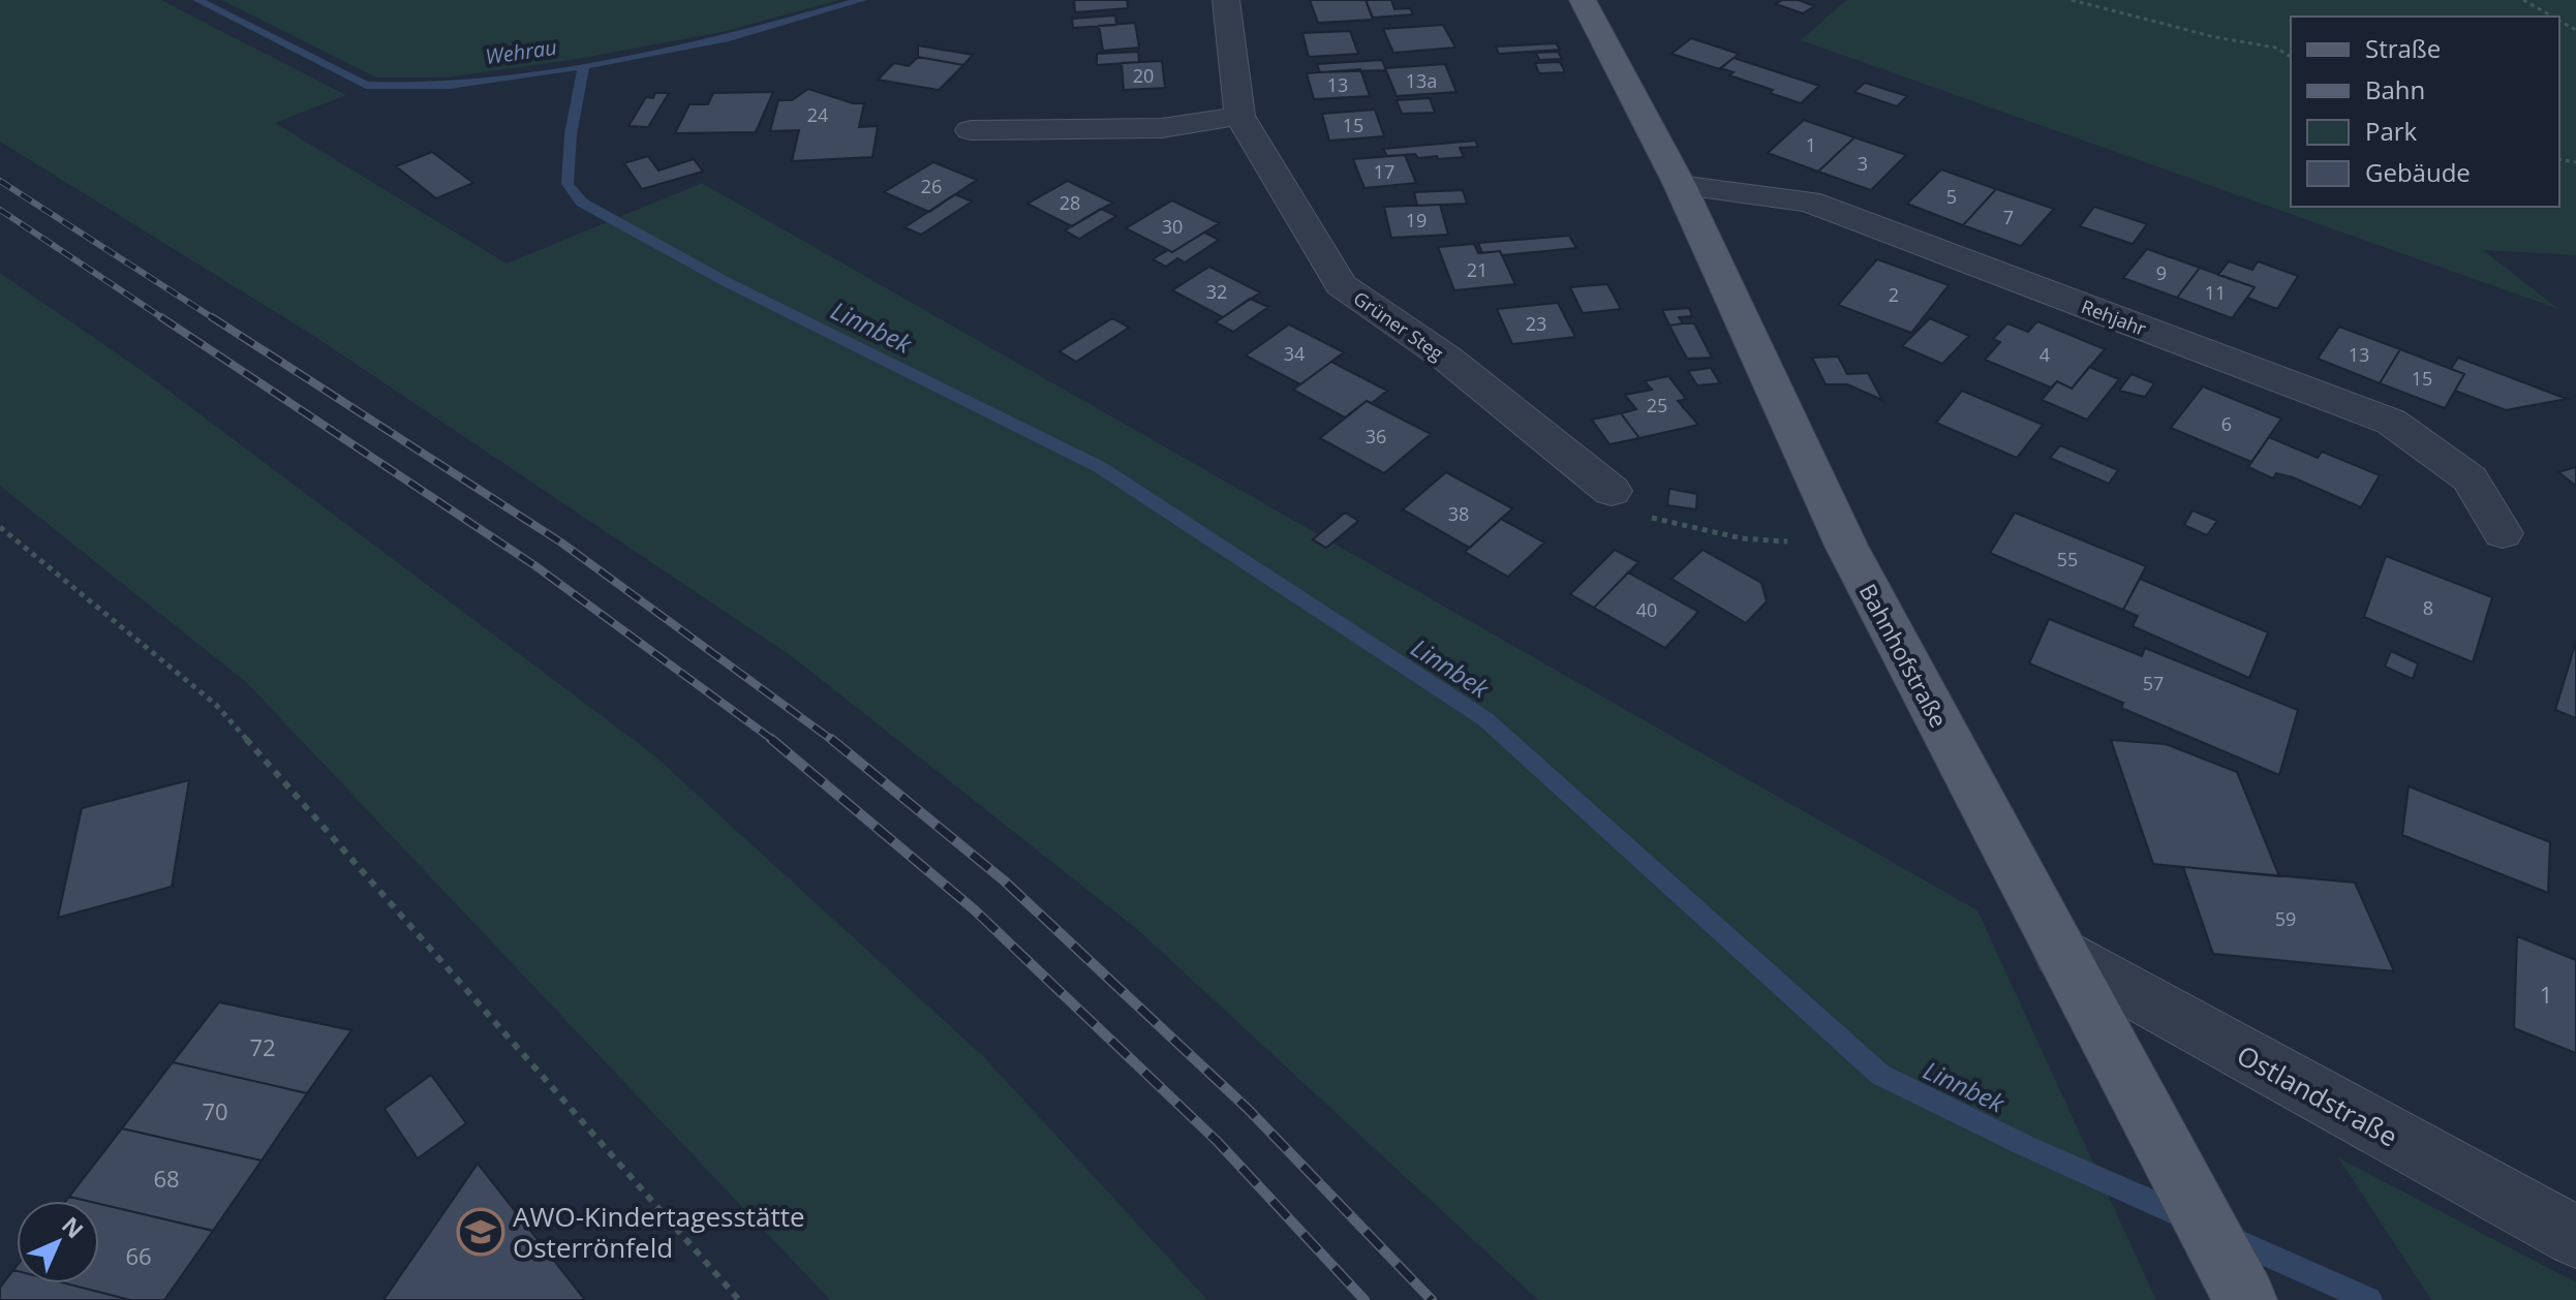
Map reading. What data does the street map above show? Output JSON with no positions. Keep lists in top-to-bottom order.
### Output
{
  "streets": {
    "main road": ["Bahnhofstraße"],
    "street": ["Rehjahr", "Grüner Steg", "Ostlandstraße"]
  },
  "crossings": [
    ["Rehjahr", "Bahnhofstraße"],
    ["Bahnhofstraße", "Ostlandstraße"]
  ],
  "water": ["Wehrau", "Linnbek"],
  "places": {
    "school or university": ["AWO-Kindertagesstätte Osterrönfeld"]
  },
  "house_numbers": [
    "20",
    "13a",
    "13",
    "24",
    "15",
    "1",
    "3",
    "17",
    "26",
    "5",
    "28",
    "7",
    "19",
    "30",
    "21",
    "9",
    "32",
    "11",
    "2",
    "23",
    "34",
    "4",
    "13",
    "15",
    "25",
    "6",
    "36",
    "38",
    "55",
    "8",
    "40",
    "57",
    "59",
    "1",
    "72",
    "70",
    "68",
    "66"
  ],
  "legend": [
    "Straße",
    "Bahn",
    "Park",
    "Gebäude"
  ],
  "north": "top right"
}
